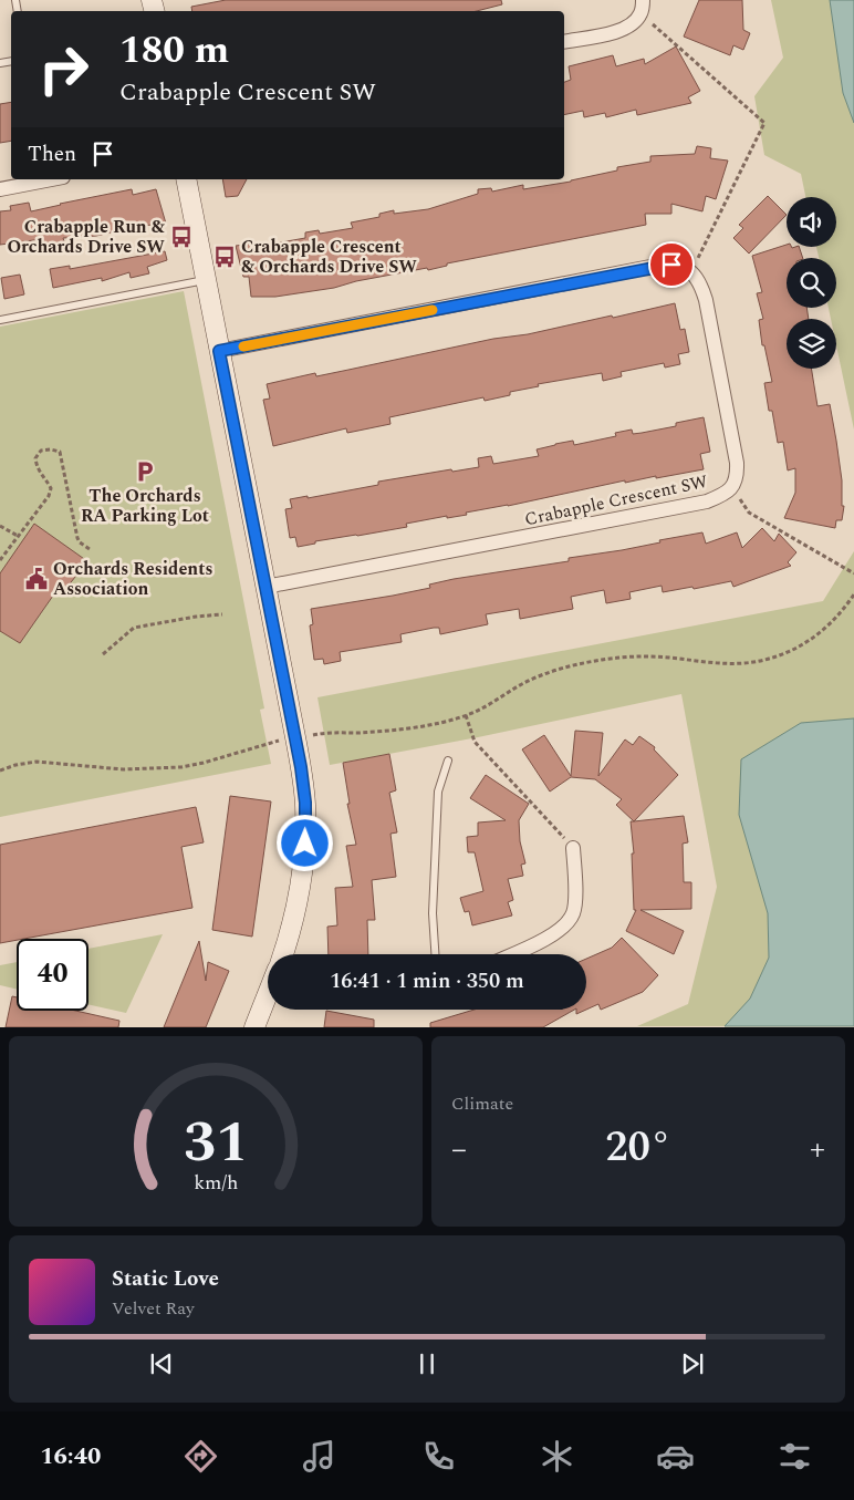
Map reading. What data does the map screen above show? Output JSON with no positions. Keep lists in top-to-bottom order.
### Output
{
  "streets": {
    "street": ["Crabapple Crescent SW"]
  },
  "places": {
    "bus stop": ["Crabapple Run & Orchards Drive SW", "Crabapple Crescent & Orchards Drive SW"],
    "parking": ["The Orchards RA Parking Lot"],
    "public building": ["Orchards Residents Association"]
  },
  "page": {
    "turn": ["180 m", "Crabapple Crescent SW"],
    "then": "Then",
    "limit": "40",
    "trip": "16:41 · 1 min · 350 m",
    "tile": "Climate",
    "heat": ["−", "20°", "+"],
    "song": ["Static Love", "Velvet Ray"],
    "tabs": "16:40",
    "gauge": ["31", "km/h"]
  }
}
